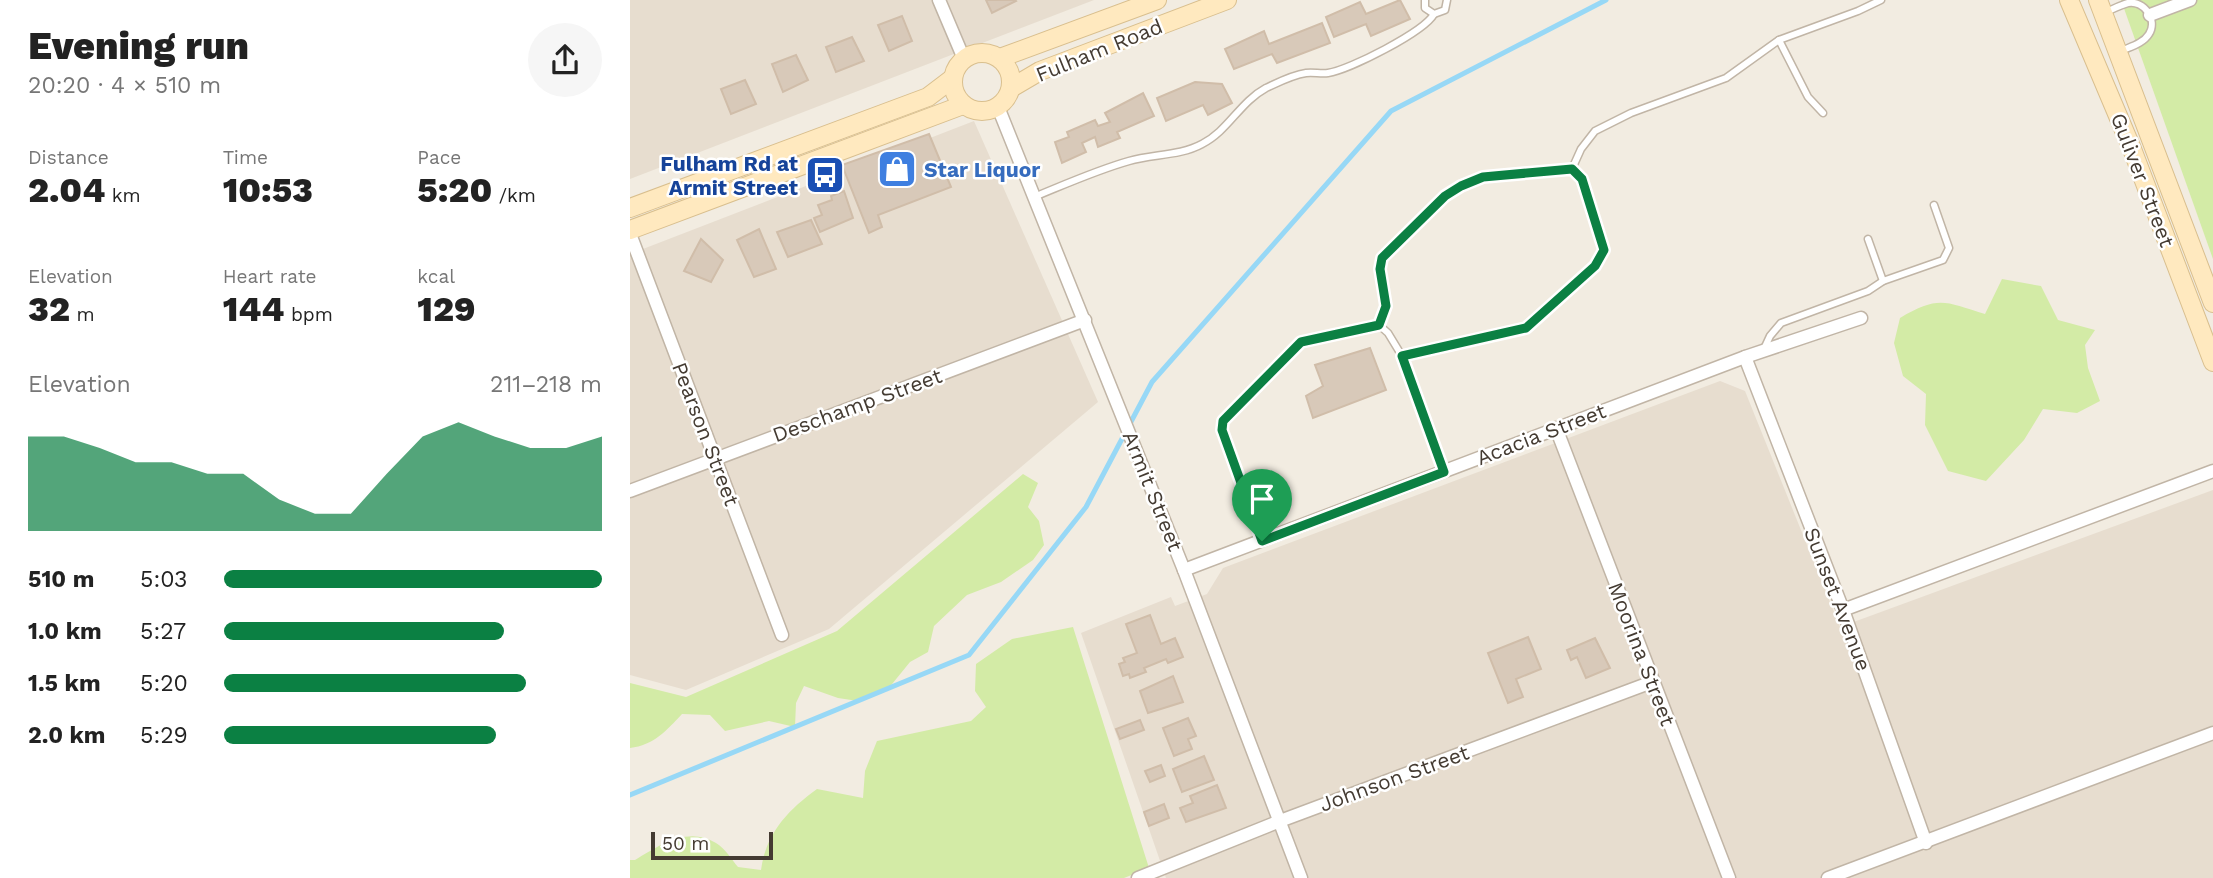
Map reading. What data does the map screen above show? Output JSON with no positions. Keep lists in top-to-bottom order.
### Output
{
  "streets": {
    "street": [
      "Fulham Road",
      "Guliver Street",
      "Deschamp Street",
      "Pearson Street",
      "Acacia Street",
      "Armit Street",
      "Sunset Avenue",
      "Moorina Street",
      "Johnson Street"
    ]
  },
  "crossings": [
    ["Fulham Road", "Armit Street"],
    ["Deschamp Street", "Pearson Street"],
    ["Deschamp Street", "Armit Street"],
    ["Acacia Street", "Armit Street"],
    ["Acacia Street", "Sunset Avenue"],
    ["Acacia Street", "Moorina Street"],
    ["Armit Street", "Johnson Street"],
    ["Moorina Street", "Johnson Street"]
  ],
  "places": {
    "shop": ["Star Liquor"],
    "bus stop": ["Fulham Rd at Armit Street"]
  },
  "scale_bar": "50 m",
  "page": {
    "heading": ["Evening run", "20:20 · 4 × 510 m"],
    "stats": [
      ["Distance", "2.04 km"],
      ["Time", "10:53"],
      ["Pace", "5:20 /km"],
      ["Elevation", "32 m"],
      ["Heart rate", "144 bpm"],
      ["kcal", "129"]
    ],
    "chart": ["Elevation", "211–218 m"],
    "list": [
      {
        "name": "510 m",
        "note": "5:03"
      },
      {
        "name": "1.0 km",
        "note": "5:27"
      },
      {
        "name": "1.5 km",
        "note": "5:20"
      },
      {
        "name": "2.0 km",
        "note": "5:29"
      }
    ],
    "scale": "50 m"
  }
}
